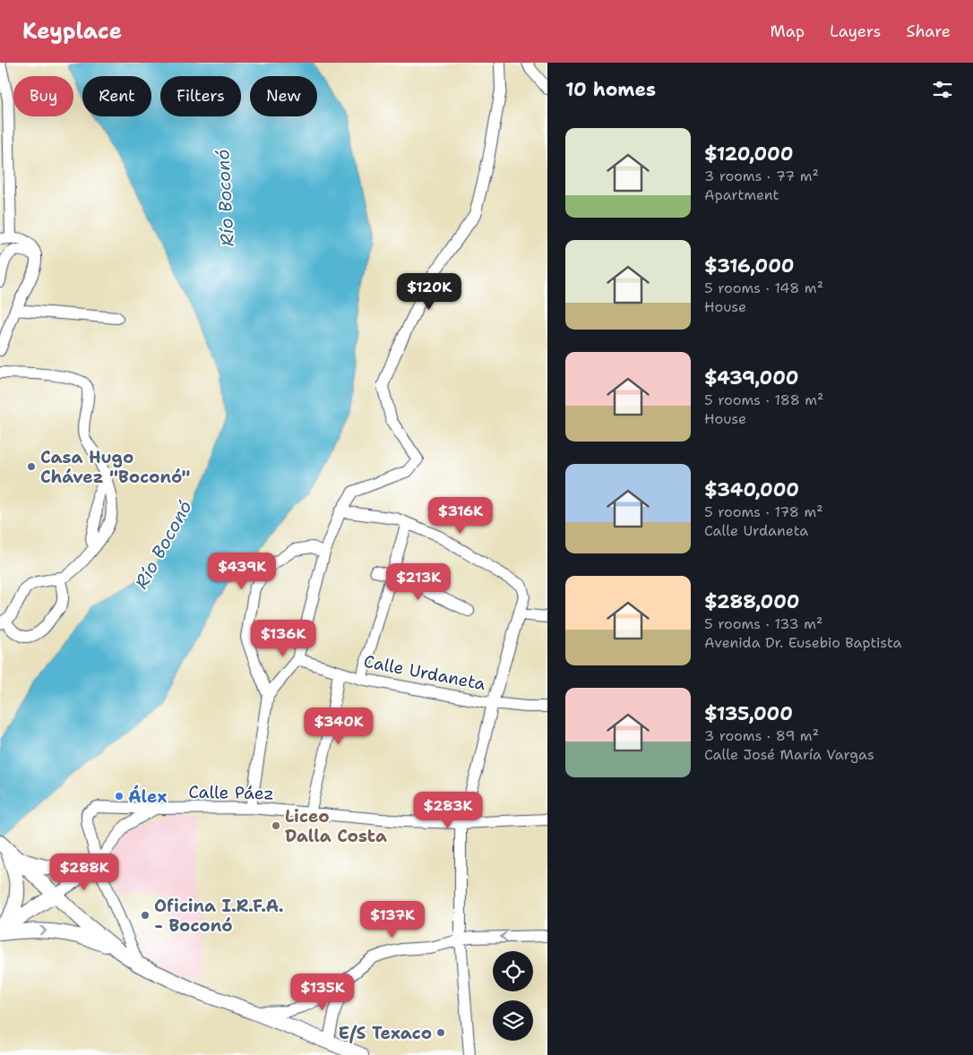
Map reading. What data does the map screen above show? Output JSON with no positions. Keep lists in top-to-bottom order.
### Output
{
  "streets": {
    "street": ["Calle Urdaneta", "Calle Páez"]
  },
  "water": ["Río Boconó"],
  "places": [
    "Casa Hugo Chávez \"Boconó\"",
    "Álex",
    "Liceo Dalla Costa",
    "Oficina I.R.F.A. - Boconó",
    "E/S Texaco"
  ],
  "page": {
    "header": "Keyplace",
    "nav": ["Map", "Layers", "Share"],
    "heading": "10 homes",
    "chip": [
      "Buy",
      "Rent",
      "Filters",
      "New"
    ],
    "list": [
      {
        "name": "$120,000",
        "note": "3 rooms · 77 m² · Apartment"
      },
      {
        "name": "$316,000",
        "note": "5 rooms · 148 m² · House"
      },
      {
        "name": "$439,000",
        "note": "5 rooms · 188 m² · House"
      },
      {
        "name": "$340,000",
        "note": "5 rooms · 178 m² · Calle Urdaneta"
      },
      {
        "name": "$288,000",
        "note": "5 rooms · 133 m² · Avenida Dr. Eusebio Baptista"
      },
      {
        "name": "$135,000",
        "note": "3 rooms · 89 m² · Calle José María Vargas"
      }
    ],
    "price": [
      "$120K",
      "$316K",
      "$439K",
      "$213K",
      "$136K",
      "$340K",
      "$283K",
      "$288K",
      "$137K",
      "$135K"
    ]
  }
}
